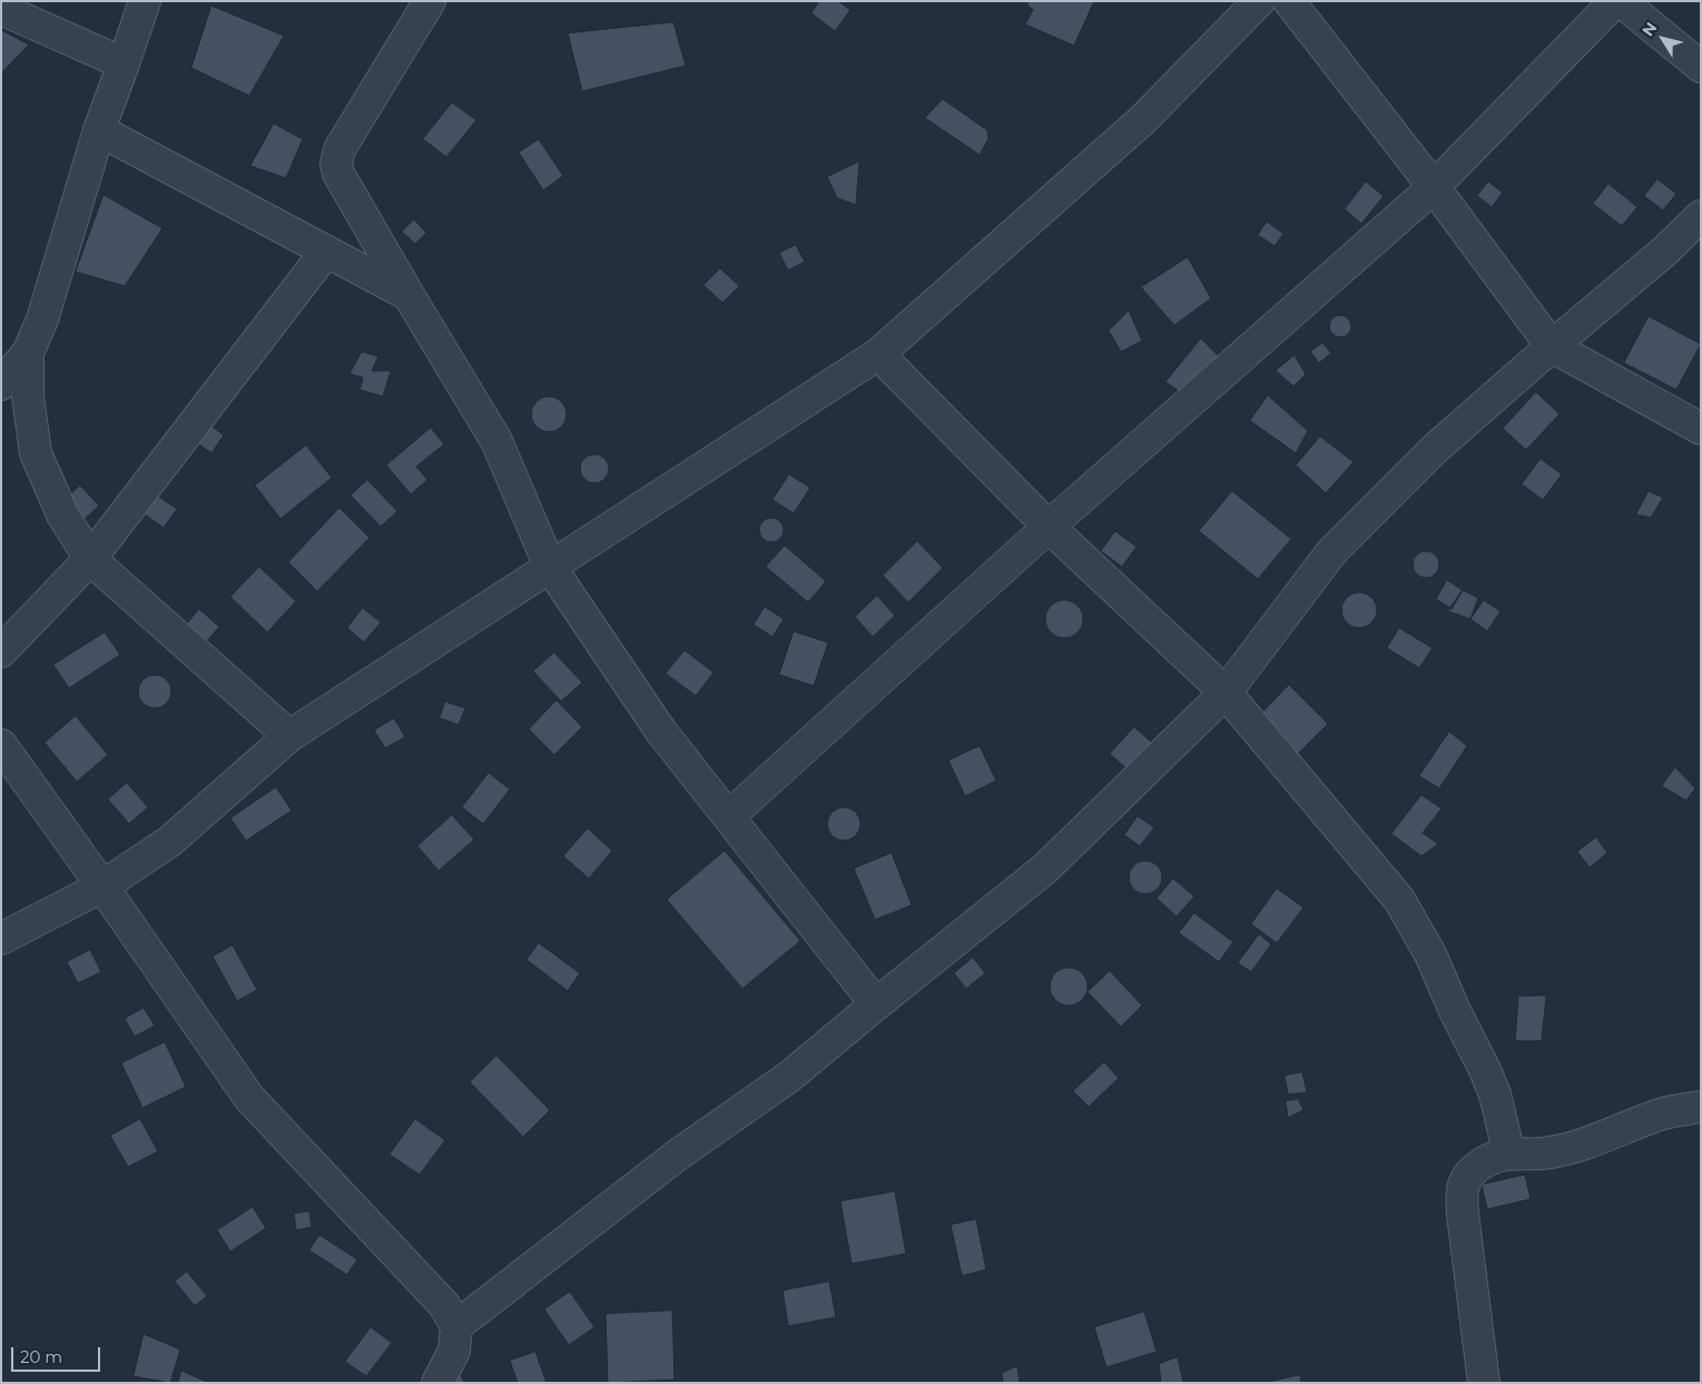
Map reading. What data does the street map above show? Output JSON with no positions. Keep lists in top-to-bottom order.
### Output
{
  "scale_bar": "20 m",
  "north": "top left"
}
